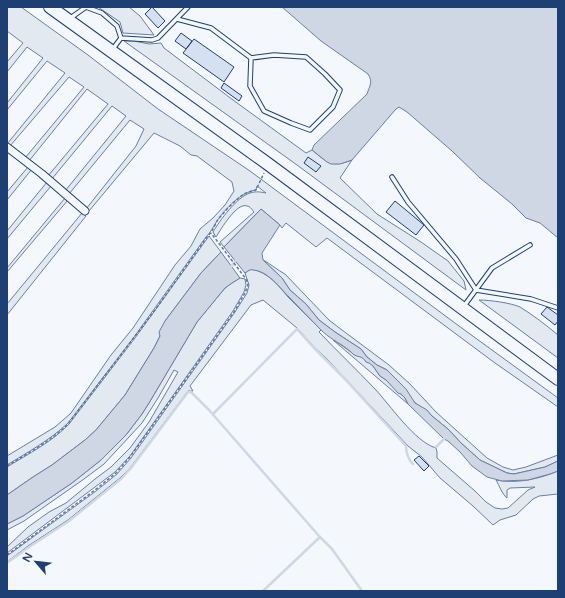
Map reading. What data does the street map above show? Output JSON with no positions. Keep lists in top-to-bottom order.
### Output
{
  "north": "top left"
}
